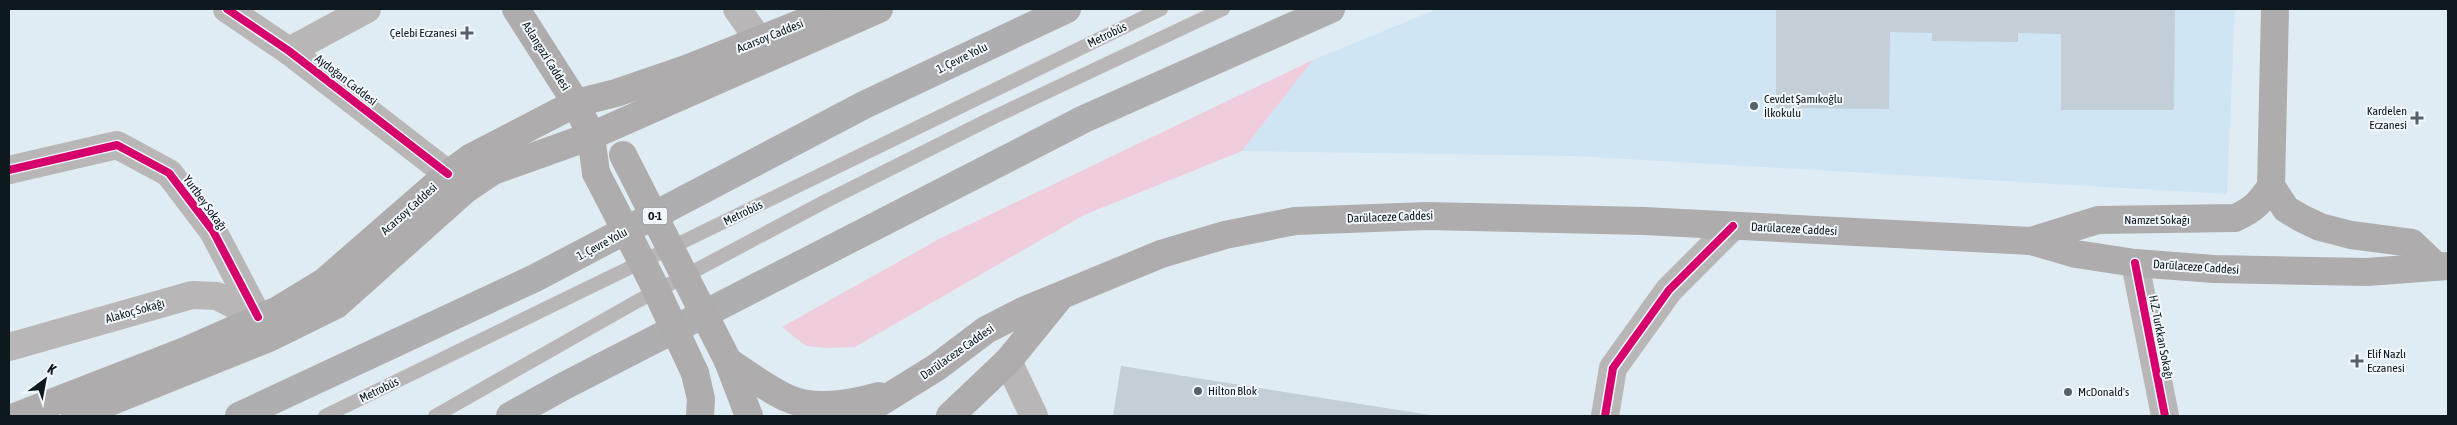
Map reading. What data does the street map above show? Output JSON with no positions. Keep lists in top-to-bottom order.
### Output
{
  "streets": {
    "highway": ["1. Çevre Yolu", "O-1"],
    "main road": [
      "Acarsoy Caddesi",
      "Aslangazi Caddesi",
      "Darülaceze Caddesi",
      "Namzet Sokağı"
    ],
    "street": [
      "Aydoğan Caddesi",
      "Yurtbey Sokağı",
      "Alakoç Sokağı",
      "H.Z. Turkkan Sokağı"
    ],
    "lane": ["Metrobüs"]
  },
  "crossings": [
    ["Acarsoy Caddesi", "Aslangazi Caddesi"],
    ["Acarsoy Caddesi", "Aydoğan Caddesi"],
    ["Acarsoy Caddesi", "Yurtbey Sokağı"],
    ["Acarsoy Caddesi", "Alakoç Sokağı"],
    ["Yurtbey Sokağı", "Alakoç Sokağı"],
    ["Darülaceze Caddesi", "Namzet Sokağı"],
    ["Darülaceze Caddesi", "H.Z. Turkkan Sokağı"]
  ],
  "places": {
    "health": ["Çelebi Eczanesi", "Kardelen Eczanesi", "Elif Nazlı Eczanesi"],
    "other": ["Cevdet Şamıkoğlu İlkokulu", "Hilton Blok", "McDonald's"]
  },
  "north": "top right"
}
